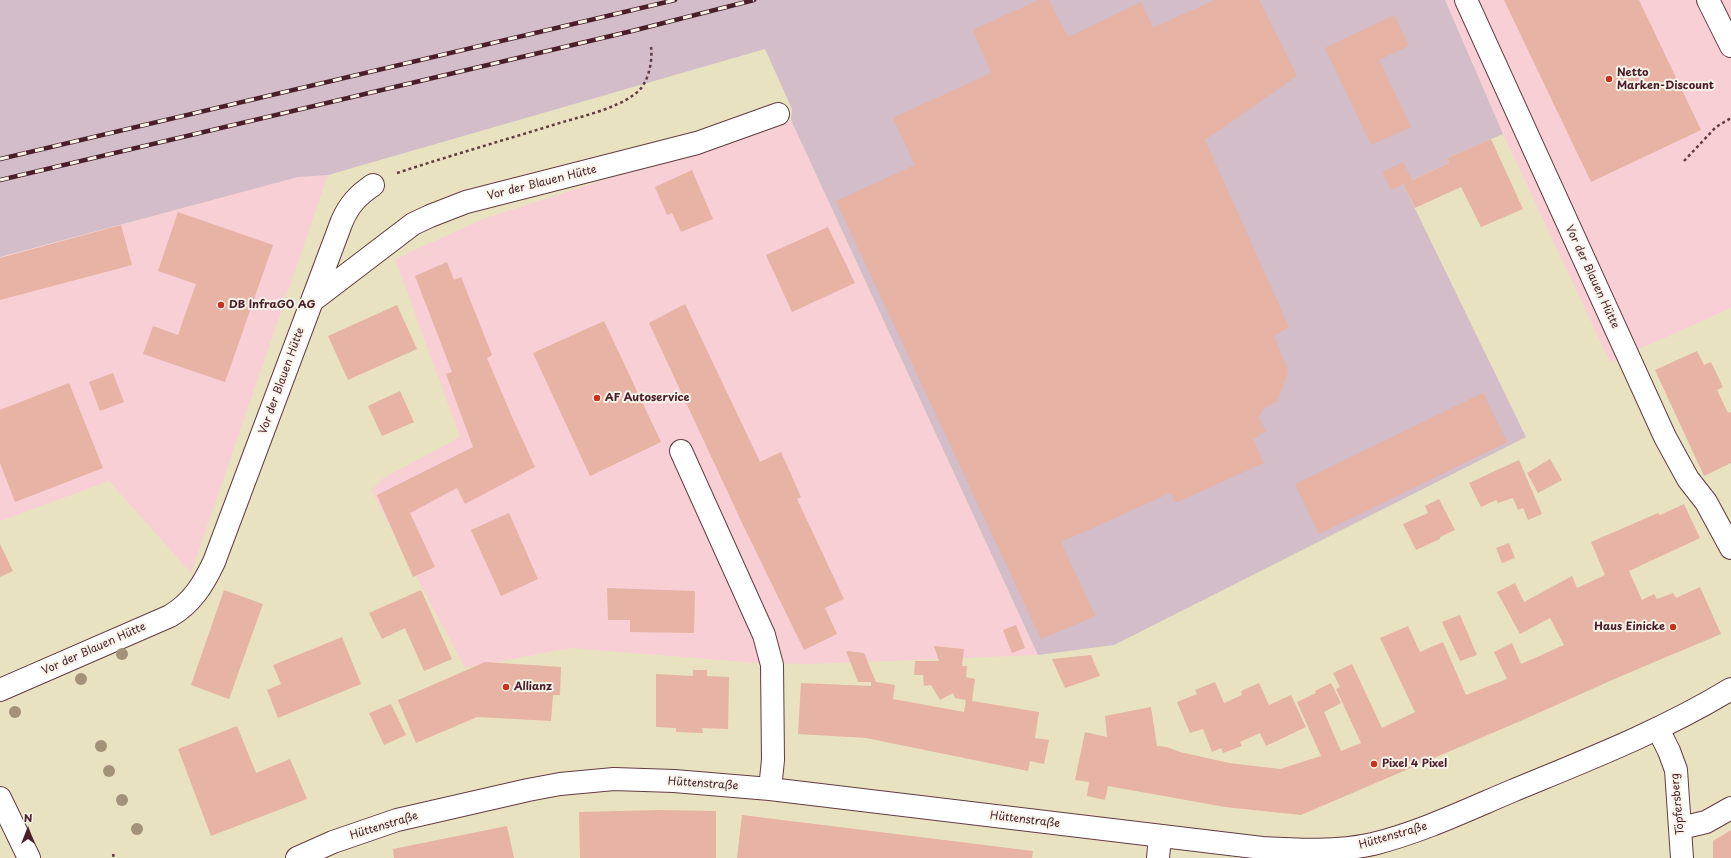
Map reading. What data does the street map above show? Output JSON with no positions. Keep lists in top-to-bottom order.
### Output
{
  "streets": {
    "street": ["Vor der Blauen Hütte", "Hüttenstraße", "Töpfersberg"]
  },
  "crossings": [
    ["Hüttenstraße", "Töpfersberg"]
  ],
  "places": [
    "Netto Marken-Discount",
    "DB InfraGO AG",
    "AF Autoservice",
    "Haus Einicke",
    "Allianz",
    "Pixel 4 Pixel"
  ],
  "north": "top"
}
